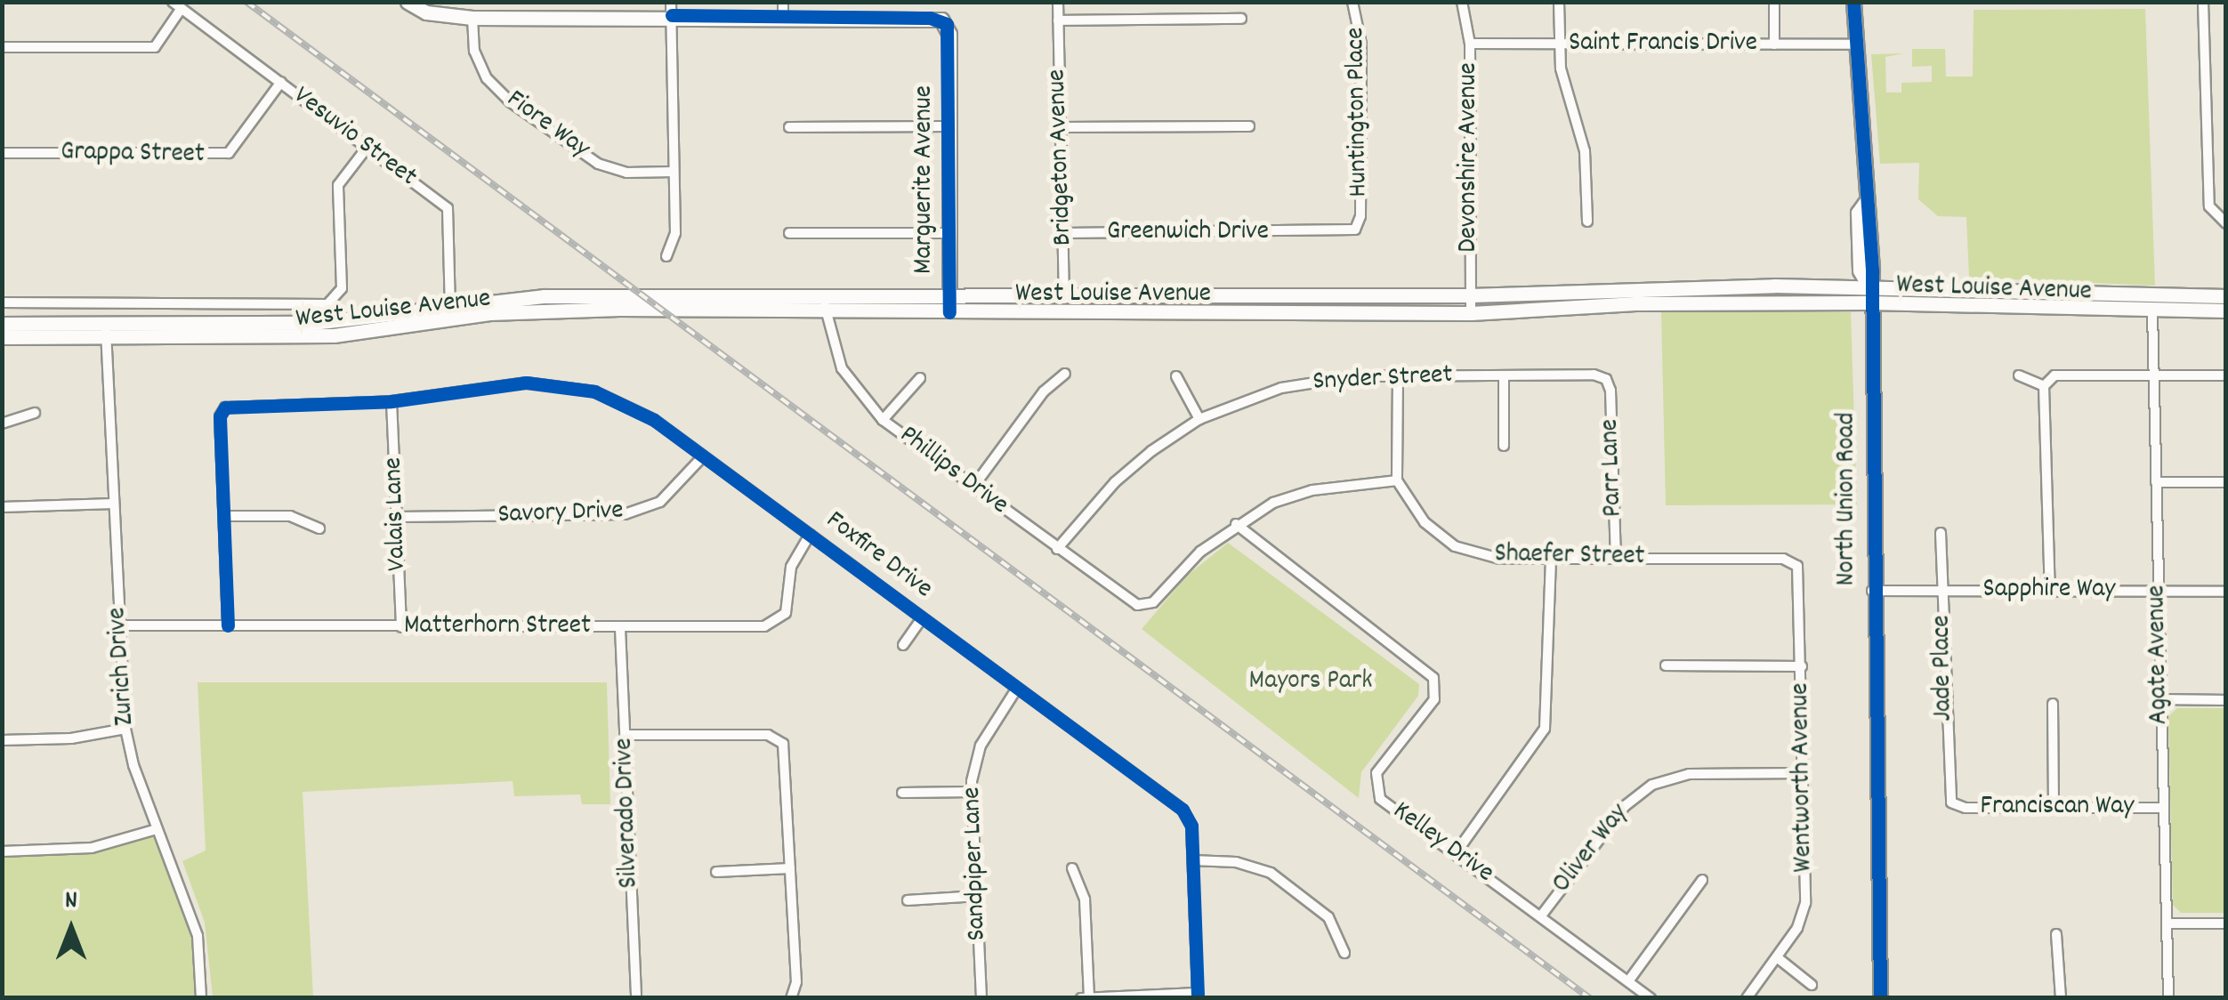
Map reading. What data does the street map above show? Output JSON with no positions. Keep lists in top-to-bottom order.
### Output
{
  "streets": {
    "main road": ["Marguerite Avenue", "West Louise Avenue", "North Union Road"],
    "street": [
      "Saint Francis Drive",
      "Huntington Place",
      "Fiore Way",
      "Vesuvio Street",
      "Grappa Street",
      "Bridgeton Avenue",
      "Devonshire Avenue",
      "Greenwich Drive",
      "Snyder Street",
      "Parr Lane",
      "Phillips Drive",
      "Valais Lane",
      "Savory Drive",
      "Foxfire Drive",
      "Shaefer Street",
      "Sapphire Way",
      "Matterhorn Street",
      "Agate Avenue",
      "Zurich Drive",
      "Jade Place",
      "Wentworth Avenue",
      "Franciscan Way",
      "Silverado Drive",
      "Kelley Drive",
      "Oliver Way",
      "Sandpiper Lane"
    ]
  },
  "crossings": [
    ["Saint Francis Drive", "Devonshire Avenue"],
    ["Saint Francis Drive", "North Union Road"],
    ["Huntington Place", "Greenwich Drive"],
    ["Vesuvio Street", "Grappa Street"],
    ["Vesuvio Street", "West Louise Avenue"],
    ["Bridgeton Avenue", "Greenwich Drive"],
    ["Bridgeton Avenue", "West Louise Avenue"],
    ["Devonshire Avenue", "West Louise Avenue"],
    ["Marguerite Avenue", "West Louise Avenue"],
    ["West Louise Avenue", "Phillips Drive"],
    ["West Louise Avenue", "North Union Road"],
    ["West Louise Avenue", "Agate Avenue"],
    ["West Louise Avenue", "Zurich Drive"],
    ["Snyder Street", "Parr Lane"],
    ["Snyder Street", "Phillips Drive"],
    ["Parr Lane", "Shaefer Street"],
    ["Phillips Drive", "Kelley Drive"],
    ["North Union Road", "Sapphire Way"],
    ["Valais Lane", "Savory Drive"],
    ["Valais Lane", "Foxfire Drive"],
    ["Valais Lane", "Matterhorn Street"],
    ["Savory Drive", "Foxfire Drive"],
    ["Foxfire Drive", "Matterhorn Street"],
    ["Foxfire Drive", "Sandpiper Lane"],
    ["Shaefer Street", "Wentworth Avenue"],
    ["Sapphire Way", "Agate Avenue"],
    ["Sapphire Way", "Jade Place"],
    ["Matterhorn Street", "Zurich Drive"],
    ["Matterhorn Street", "Silverado Drive"],
    ["Agate Avenue", "Franciscan Way"],
    ["Jade Place", "Franciscan Way"],
    ["Wentworth Avenue", "Oliver Way"],
    ["Kelley Drive", "Oliver Way"]
  ],
  "parks": ["Mayors Park"],
  "north": "top"
}
